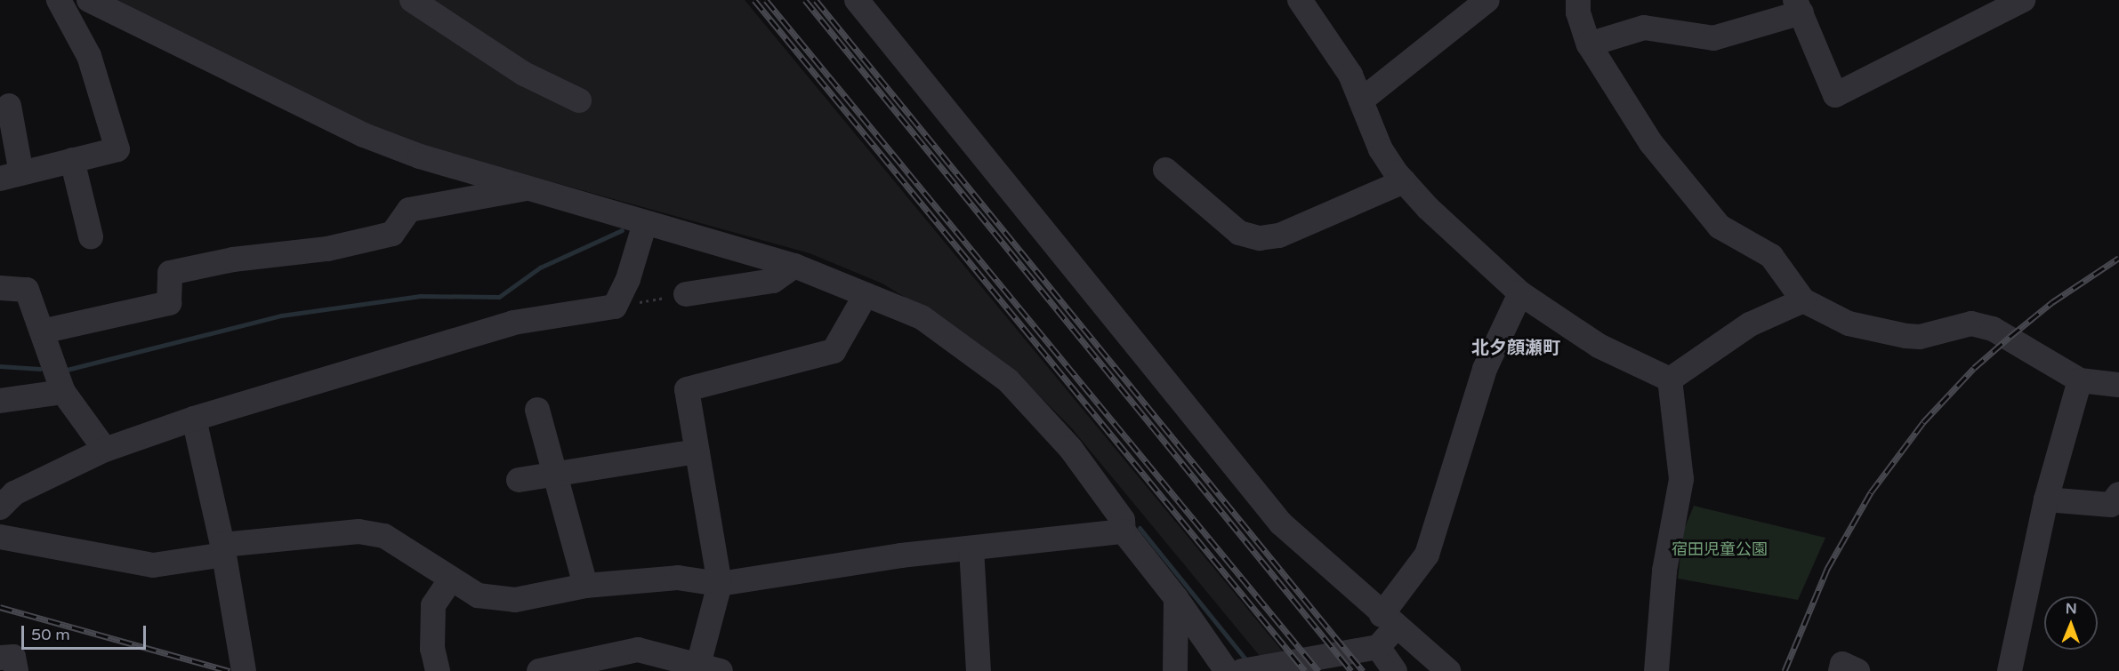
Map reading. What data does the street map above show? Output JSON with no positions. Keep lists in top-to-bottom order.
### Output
{
  "districts": ["北夕顔瀬町"],
  "parks": ["宿田児童公園"],
  "scale_bar": "50 m",
  "north": "top"
}
